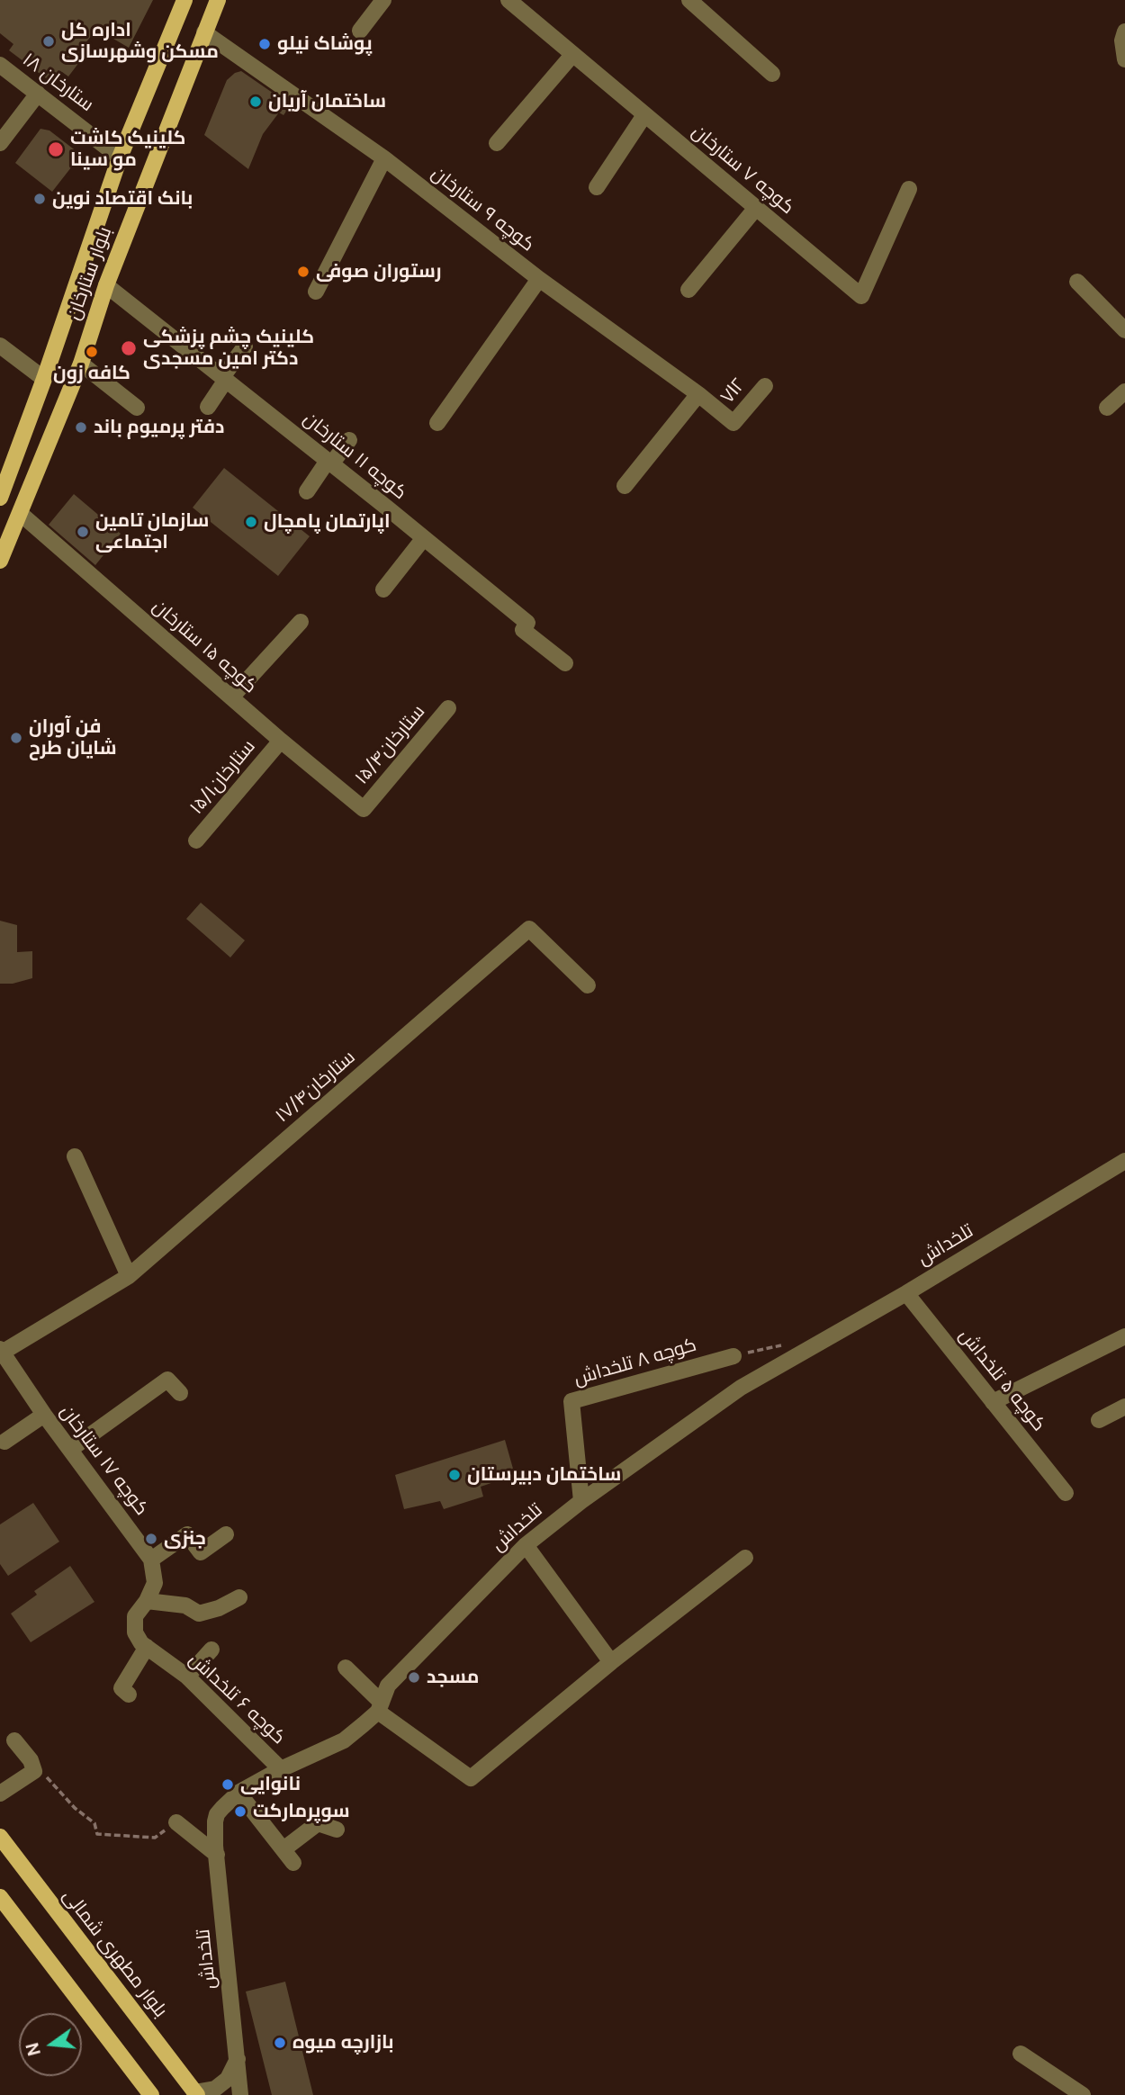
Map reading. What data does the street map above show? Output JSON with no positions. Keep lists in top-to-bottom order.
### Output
{
  "streets": {
    "main road": ["بلوار ستارخان", "بلوار مطهرى شمالى"],
    "street": [
      "۱۸ ستارخان",
      "کوچه ۷ ستارخان",
      "کوچه ۹ ستارخان",
      "۷l۲",
      "کوچه ۱۱ ستارخان",
      "کوچه ۱۵ ستارخان",
      "ستارخان۱۵/۴",
      "ستارخان۱۵/۱",
      "ستارخان۱۷/۴",
      "تلخداش",
      "کوچه ۸ تلخداش",
      "کوچه ۵ تلخداش",
      "کوچه ۱۷ ستارخان",
      "کوچه ۶ تلخداش"
    ]
  },
  "crossings": [
    ["۱۸ ستارخان", "بلوار ستارخان"],
    ["کوچه ۹ ستارخان", "بلوار ستارخان"],
    ["کوچه ۹ ستارخان", "۷l۲"],
    ["بلوار ستارخان", "کوچه ۱۱ ستارخان"],
    ["بلوار ستارخان", "کوچه ۱۵ ستارخان"],
    ["کوچه ۱۵ ستارخان", "ستارخان۱۵/۴"],
    ["کوچه ۱۵ ستارخان", "ستارخان۱۵/۱"],
    ["ستارخان۱۷/۴", "کوچه ۱۷ ستارخان"],
    ["تلخداش", "کوچه ۸ تلخداش"],
    ["تلخداش", "کوچه ۵ تلخداش"],
    ["تلخداش", "کوچه ۶ تلخداش"]
  ],
  "places": [
    "اداره کل مسکن وشهرسازی",
    "پوشاک نیلو",
    "ساختمان آریان",
    "کلینیک کاشت مو سینا",
    "بانک اقتصاد نوین",
    "رستوران صوفی",
    "کلینیک چشم پزشکی دکتر امین مسجدی",
    "کافه زون",
    "دفتر پرمیوم باند",
    "اپارتمان پامچال",
    "سازمان تامین اجتماعی",
    "فن آوران شایان طرح",
    "ساختمان دبیرستان",
    "جنزی",
    "مسجد",
    "نانوایی",
    "سوپرمارکت",
    "بازارچه میوه"
  ],
  "north": "left"
}
